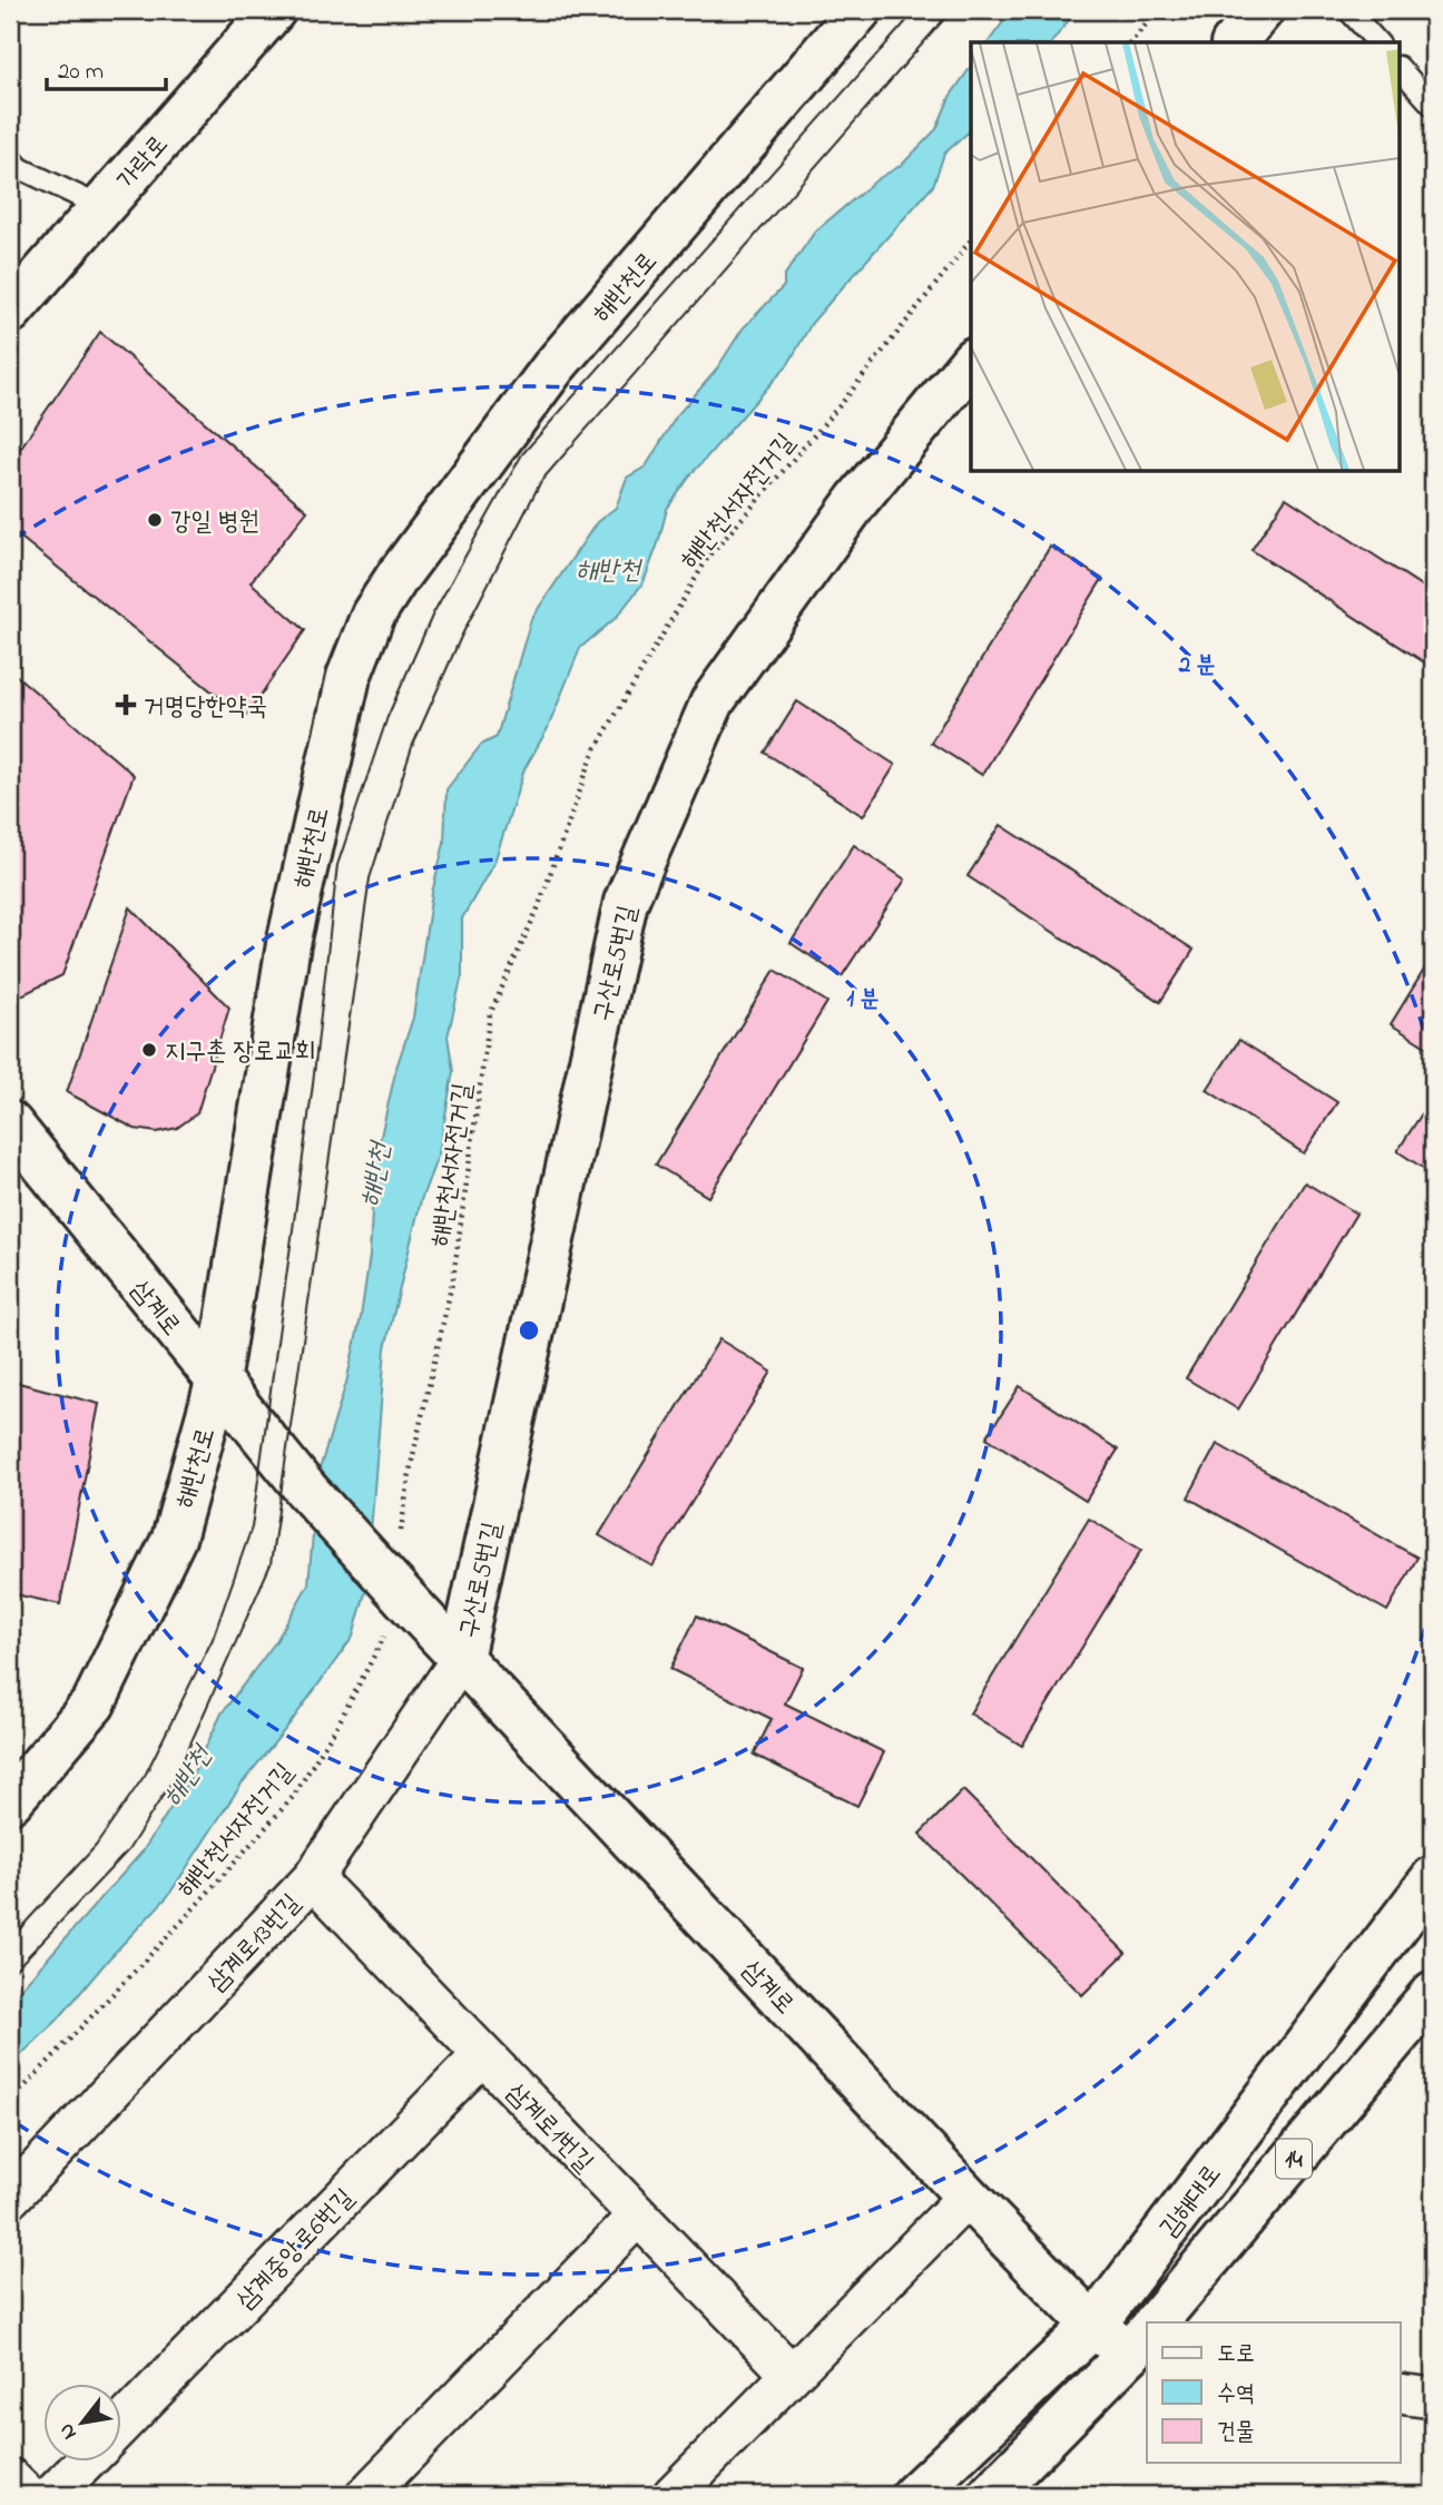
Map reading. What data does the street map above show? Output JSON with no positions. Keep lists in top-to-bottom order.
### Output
{
  "streets": {
    "street": [
      "가락로",
      "해반천로",
      "구산로5번길",
      "삼계로",
      "삼계로13번길",
      "삼계로1번길",
      "14",
      "김해대로",
      "삼계중앙로6번길"
    ],
    "path": ["해반천서자전거길"]
  },
  "crossings": [
    ["해반천로", "삼계로"],
    ["해반천서자전거길", "삼계로"],
    ["구산로5번길", "삼계로"],
    ["구산로5번길", "삼계로13번길"],
    ["삼계로", "삼계로13번길"],
    ["삼계로", "김해대로"],
    ["삼계로13번길", "삼계로1번길"],
    ["삼계로1번길", "삼계중앙로6번길"]
  ],
  "water": ["해반천"],
  "places": {
    "other": ["강일 병원", "지구촌 장로교회"],
    "health": ["거명당한약국"]
  },
  "legend": ["도로", "수역", "건물"],
  "scale_bar": "20 m",
  "north": "bottom left",
  "rings": ["2 분", "1 분"]
}
